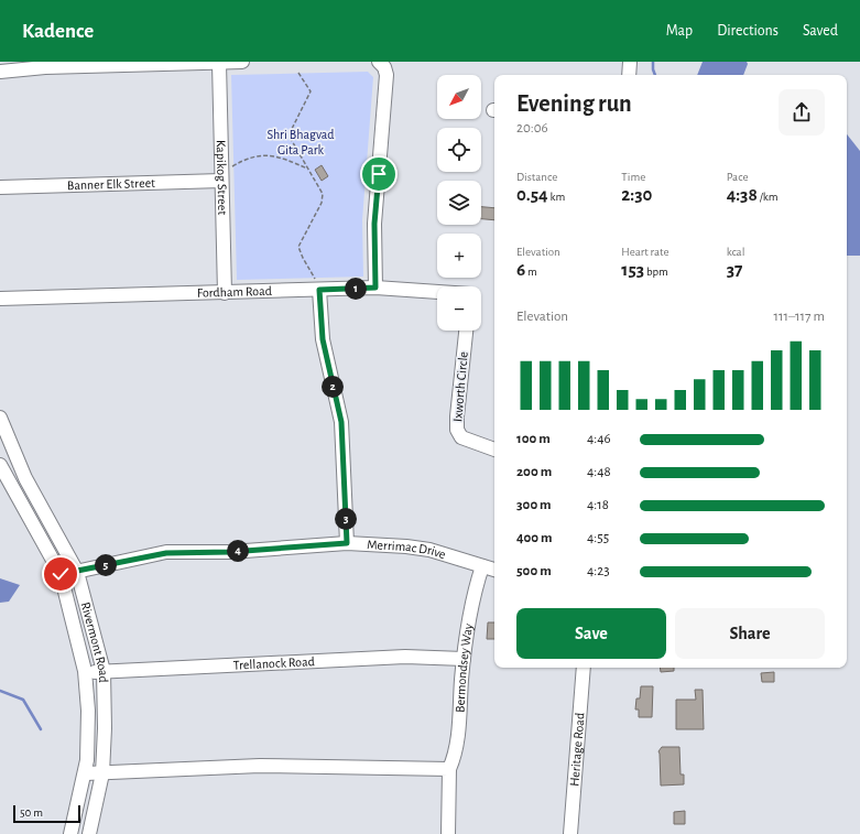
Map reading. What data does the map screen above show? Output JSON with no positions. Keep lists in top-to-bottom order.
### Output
{
  "streets": {
    "street": [
      "Kapikog Street",
      "Banner Elk Street",
      "Fordham Road",
      "Ixworth Circle",
      "Merrimac Drive",
      "Rivermont Road",
      "Trellanock Road",
      "Bermondsey Way",
      "Heritage Road"
    ]
  },
  "crossings": [
    ["Kapikog Street", "Banner Elk Street"],
    ["Kapikog Street", "Fordham Road"],
    ["Merrimac Drive", "Rivermont Road"],
    ["Merrimac Drive", "Bermondsey Way"],
    ["Rivermont Road", "Trellanock Road"],
    ["Trellanock Road", "Bermondsey Way"]
  ],
  "parks": ["Shri Bhagvad Gita Park"],
  "scale_bar": "50 m",
  "north": "bottom left",
  "page": {
    "header": "Kadence",
    "nav": ["Map", "Directions", "Saved"],
    "map_buttons": ["+", "−"],
    "heading": ["Evening run", "20:06"],
    "stats": [
      ["Distance", "0.54 km"],
      ["Time", "2:30"],
      ["Pace", "4:38 /km"],
      ["Elevation", "6 m"],
      ["Heart rate", "153 bpm"],
      ["kcal", "37"]
    ],
    "pins": [
      "1",
      "2",
      "3",
      "4",
      "5"
    ],
    "chart": ["Elevation", "111–117 m"],
    "list": [
      {
        "name": "100 m",
        "note": "4:46"
      },
      {
        "name": "200 m",
        "note": "4:48"
      },
      {
        "name": "300 m",
        "note": "4:18"
      },
      {
        "name": "400 m",
        "note": "4:55"
      },
      {
        "name": "500 m",
        "note": "4:23"
      }
    ],
    "buttons": ["Save", "Share"],
    "scale": "50 m"
  }
}
